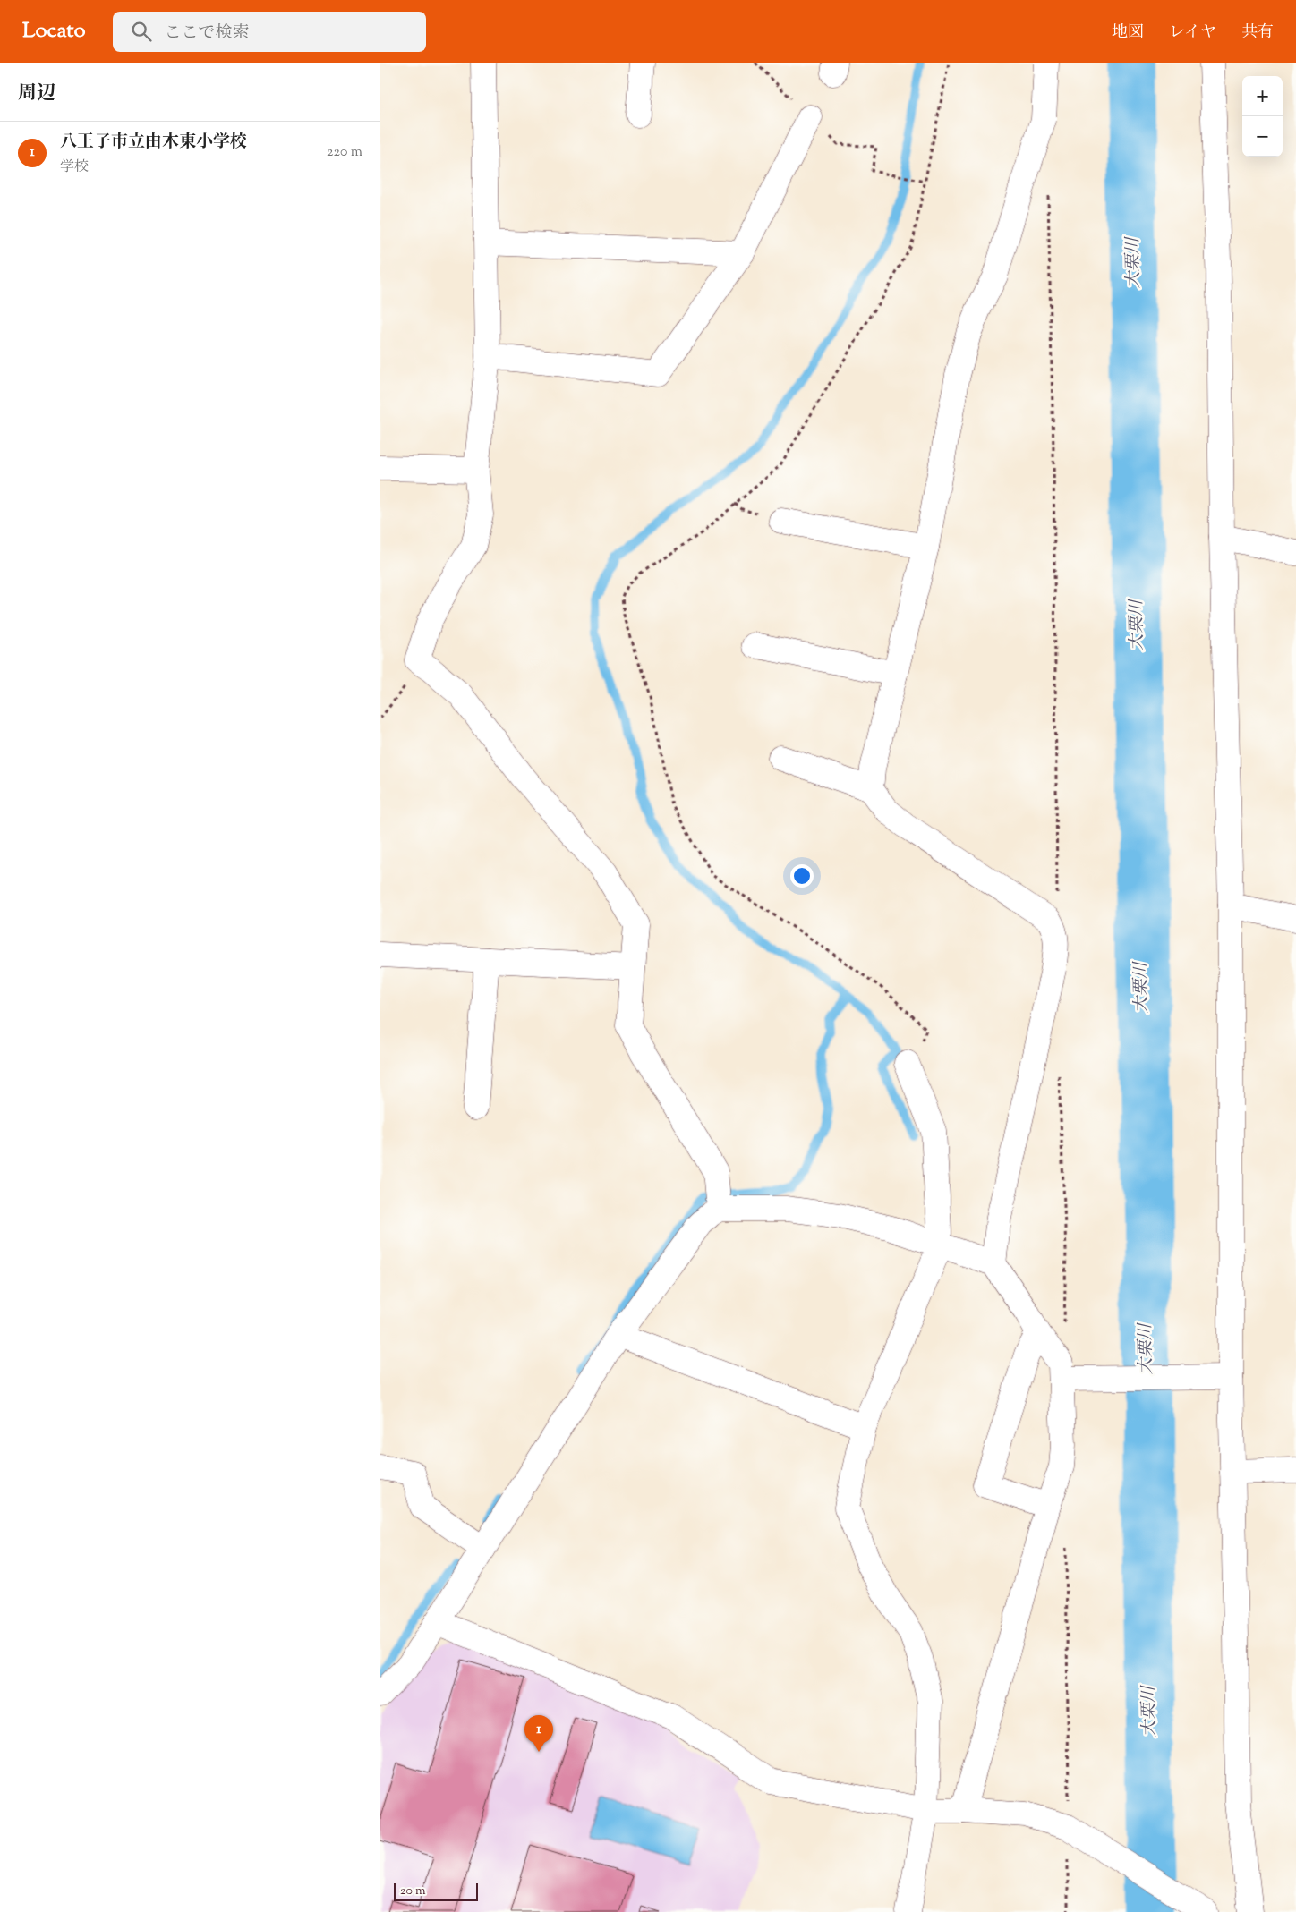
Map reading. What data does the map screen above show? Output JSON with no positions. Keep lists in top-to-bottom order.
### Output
{
  "water": ["大栗川"],
  "scale_bar": "20 m",
  "page": {
    "header": "Locato",
    "search": "ここで検索",
    "nav": ["地図", "レイヤ", "共有"],
    "heading": "周辺",
    "map_buttons": ["+", "−"],
    "list": [
      {
        "mark": "1",
        "name": "八王子市立由木東小学校",
        "note": "学校",
        "value": "220 m"
      }
    ],
    "pins": "1",
    "scale": "20 m"
  }
}
